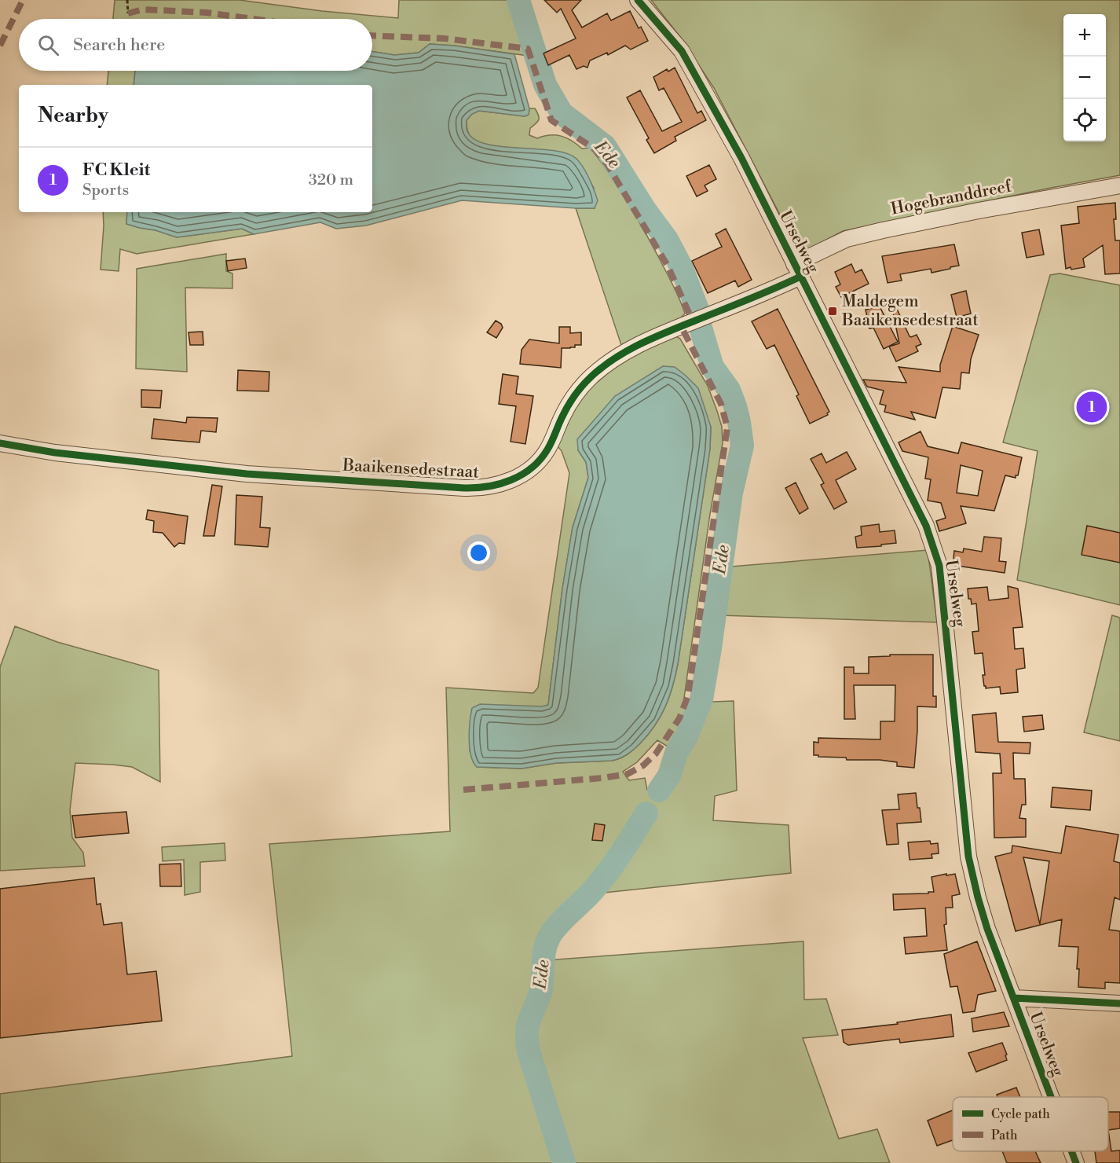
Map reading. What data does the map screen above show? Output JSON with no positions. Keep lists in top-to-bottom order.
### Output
{
  "streets": {
    "street": ["Hogebranddreef", "Urselweg", "Baaikensedestraat"]
  },
  "crossings": [
    ["Hogebranddreef", "Urselweg"],
    ["Hogebranddreef", "Baaikensedestraat"],
    ["Urselweg", "Baaikensedestraat"]
  ],
  "water": ["Ede"],
  "places": {
    "transit": ["Maldegem Baaikensedestraat"]
  },
  "legend": ["Cycle path", "Path"],
  "page": {
    "map_buttons": ["+", "−"],
    "search": "Search here",
    "heading": "Nearby",
    "list": [
      {
        "mark": "1",
        "name": "FC Kleit",
        "note": "Sports",
        "value": "320 m"
      }
    ],
    "pins": "1"
  }
}
